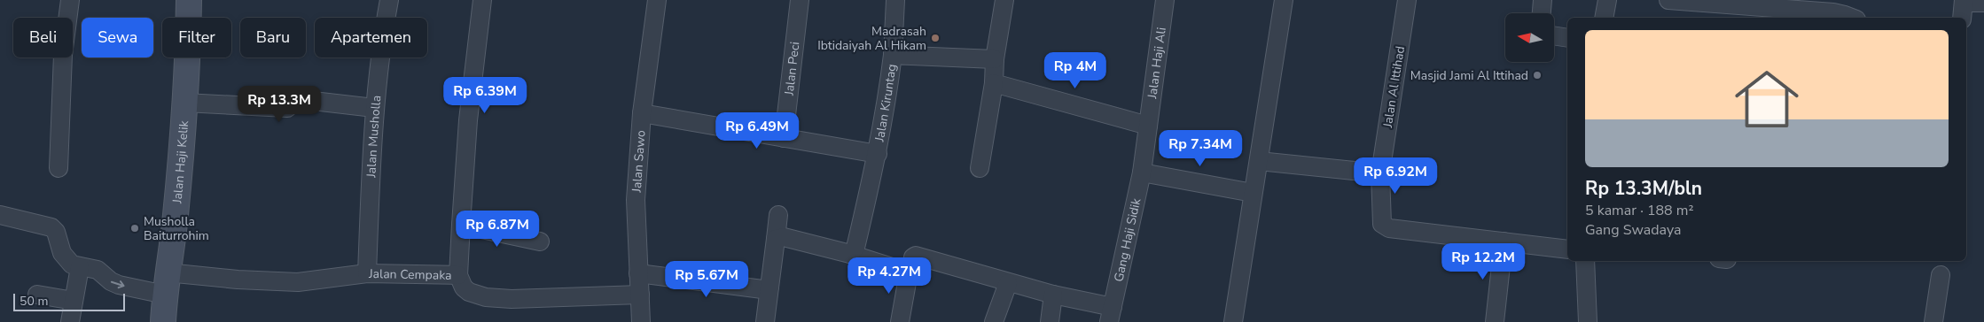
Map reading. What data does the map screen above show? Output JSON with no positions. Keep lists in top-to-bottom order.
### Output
{
  "streets": {
    "street": [
      "Jalan Haji Ali",
      "Jalan Peci",
      "Jalan Al Ittihad",
      "Jalan Kiruntag",
      "Jalan Musholla",
      "Jalan Sawo",
      "Jalan Haji Kelik",
      "Gang Haji Sidik",
      "Jalan Cempaka"
    ]
  },
  "crossings": [
    ["Jalan Haji Ali", "Gang Haji Sidik"],
    ["Jalan Peci", "Jalan Kiruntag"],
    ["Jalan Kiruntag", "Jalan Sawo"],
    ["Jalan Musholla", "Jalan Cempaka"],
    ["Jalan Haji Kelik", "Jalan Cempaka"]
  ],
  "places": ["Madrasah Ibtidaiyah Al Hikam", "Masjid Jami Al Ittihad", "Musholla Baiturrohim"],
  "scale_bar": "50 m",
  "north": "left",
  "page": {
    "chip": [
      "Beli",
      "Sewa",
      "Filter",
      "Baru",
      "Apartemen"
    ],
    "list": [
      {
        "name": "Rp 13.3M/bln",
        "note": "5 kamar · 188 m² · Gang Swadaya"
      }
    ],
    "price": [
      "Rp 4M",
      "Rp 6.39M",
      "Rp 13.3M",
      "Rp 6.49M",
      "Rp 7.34M",
      "Rp 6.92M",
      "Rp 6.87M",
      "Rp 12.2M",
      "Rp 4.27M",
      "Rp 5.67M"
    ],
    "scale": "50 m"
  }
}
